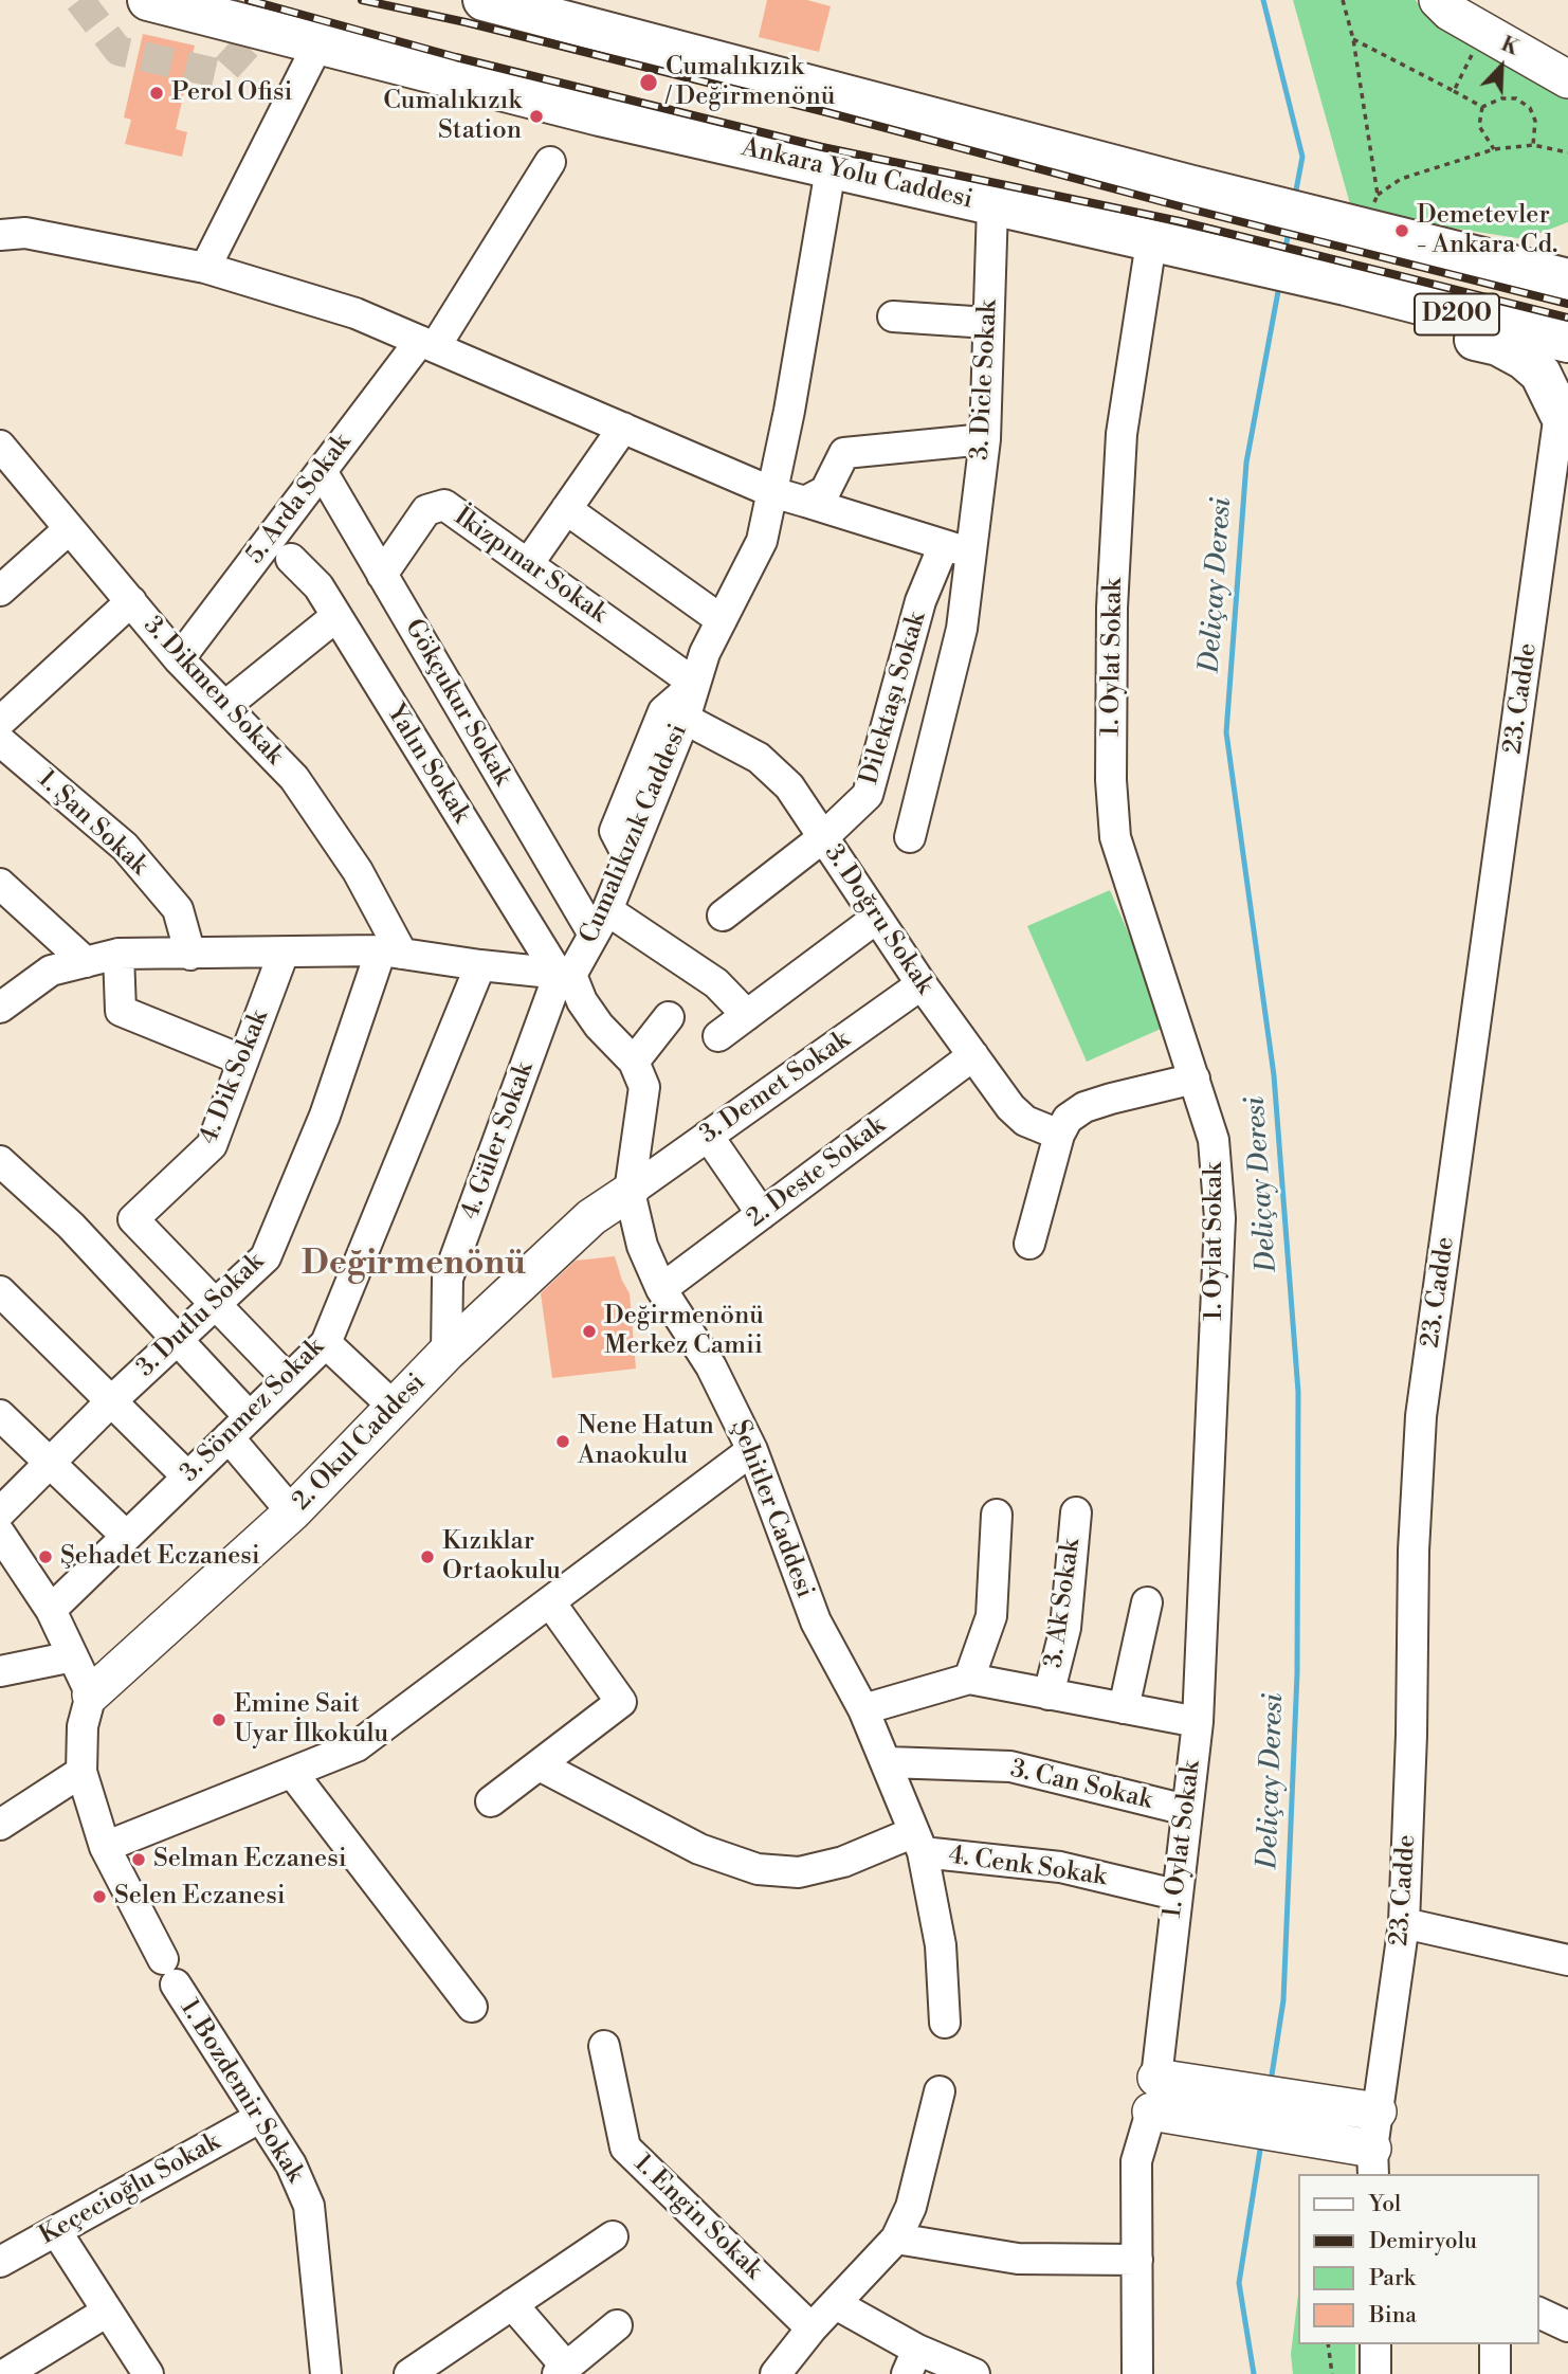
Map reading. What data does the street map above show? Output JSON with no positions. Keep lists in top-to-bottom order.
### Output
{
  "streets": {
    "highway": ["Ankara Yolu Caddesi", "D200"],
    "main road": ["2. Okul Caddesi"],
    "street": [
      "3. Dicle Sokak",
      "5. Arda Sokak",
      "İkizpınar Sokak",
      "1. Oylat Sokak",
      "3. Dikmen Sokak",
      "Dilektaşı Sokak",
      "23. Cadde",
      "Gökçukur Sokak",
      "Yalın Sokak",
      "1. Şan Sokak",
      "Cumalıkızık Caddesi",
      "3. Doğru Sokak",
      "4. Dik Sokak",
      "3. Demet Sokak",
      "4. Güler Sokak",
      "2. Deste Sokak",
      "3. Dutlu Sokak",
      "3. Sönmez Sokak",
      "Şehitler Caddesi",
      "3. Ak Sokak",
      "3. Can Sokak",
      "4. Cenk Sokak",
      "1. Bozdemir Sokak",
      "Keçecioğlu Sokak",
      "1. Engin Sokak"
    ]
  },
  "crossings": [
    ["Ankara Yolu Caddesi", "3. Dicle Sokak"],
    ["Ankara Yolu Caddesi", "1. Oylat Sokak"],
    ["Ankara Yolu Caddesi", "Cumalıkızık Caddesi"],
    ["3. Dicle Sokak", "Dilektaşı Sokak"],
    ["5. Arda Sokak", "3. Dikmen Sokak"],
    ["5. Arda Sokak", "Gökçukur Sokak"],
    ["İkizpınar Sokak", "Gökçukur Sokak"],
    ["İkizpınar Sokak", "Cumalıkızık Caddesi"],
    ["1. Oylat Sokak", "3. Can Sokak"],
    ["1. Oylat Sokak", "4. Cenk Sokak"],
    ["3. Dikmen Sokak", "3. Dutlu Sokak"],
    ["Dilektaşı Sokak", "3. Doğru Sokak"],
    ["Gökçukur Sokak", "Cumalıkızık Caddesi"],
    ["Yalın Sokak", "Cumalıkızık Caddesi"],
    ["Yalın Sokak", "4. Güler Sokak"],
    ["Yalın Sokak", "Şehitler Caddesi"],
    ["Cumalıkızık Caddesi", "3. Doğru Sokak"],
    ["Cumalıkızık Caddesi", "4. Güler Sokak"],
    ["Cumalıkızık Caddesi", "Şehitler Caddesi"],
    ["3. Doğru Sokak", "3. Demet Sokak"],
    ["3. Doğru Sokak", "2. Deste Sokak"],
    ["4. Dik Sokak", "3. Dutlu Sokak"],
    ["3. Demet Sokak", "2. Okul Caddesi"],
    ["3. Demet Sokak", "Şehitler Caddesi"],
    ["4. Güler Sokak", "2. Okul Caddesi"],
    ["4. Güler Sokak", "Şehitler Caddesi"],
    ["2. Deste Sokak", "Şehitler Caddesi"],
    ["2. Okul Caddesi", "Şehitler Caddesi"],
    ["2. Okul Caddesi", "1. Bozdemir Sokak"],
    ["Şehitler Caddesi", "3. Can Sokak"],
    ["Şehitler Caddesi", "4. Cenk Sokak"],
    ["1. Bozdemir Sokak", "Keçecioğlu Sokak"]
  ],
  "districts": ["Değirmenönü"],
  "water": ["Deliçay Deresi"],
  "places": [
    "Cumalıkızık / Değirmenönü",
    "Perol Ofisi",
    "Cumalıkızık Station",
    "Demetevler - Ankara Cd.",
    "Değirmenönü Merkez Camii",
    "Nene Hatun Anaokulu",
    "Şehadet Eczanesi",
    "Kızıklar Ortaokulu",
    "Emine Sait Uyar İlkokulu",
    "Selman Eczanesi",
    "Selen Eczanesi"
  ],
  "legend": [
    "Yol",
    "Demiryolu",
    "Park",
    "Bina"
  ],
  "north": "top right"
}
